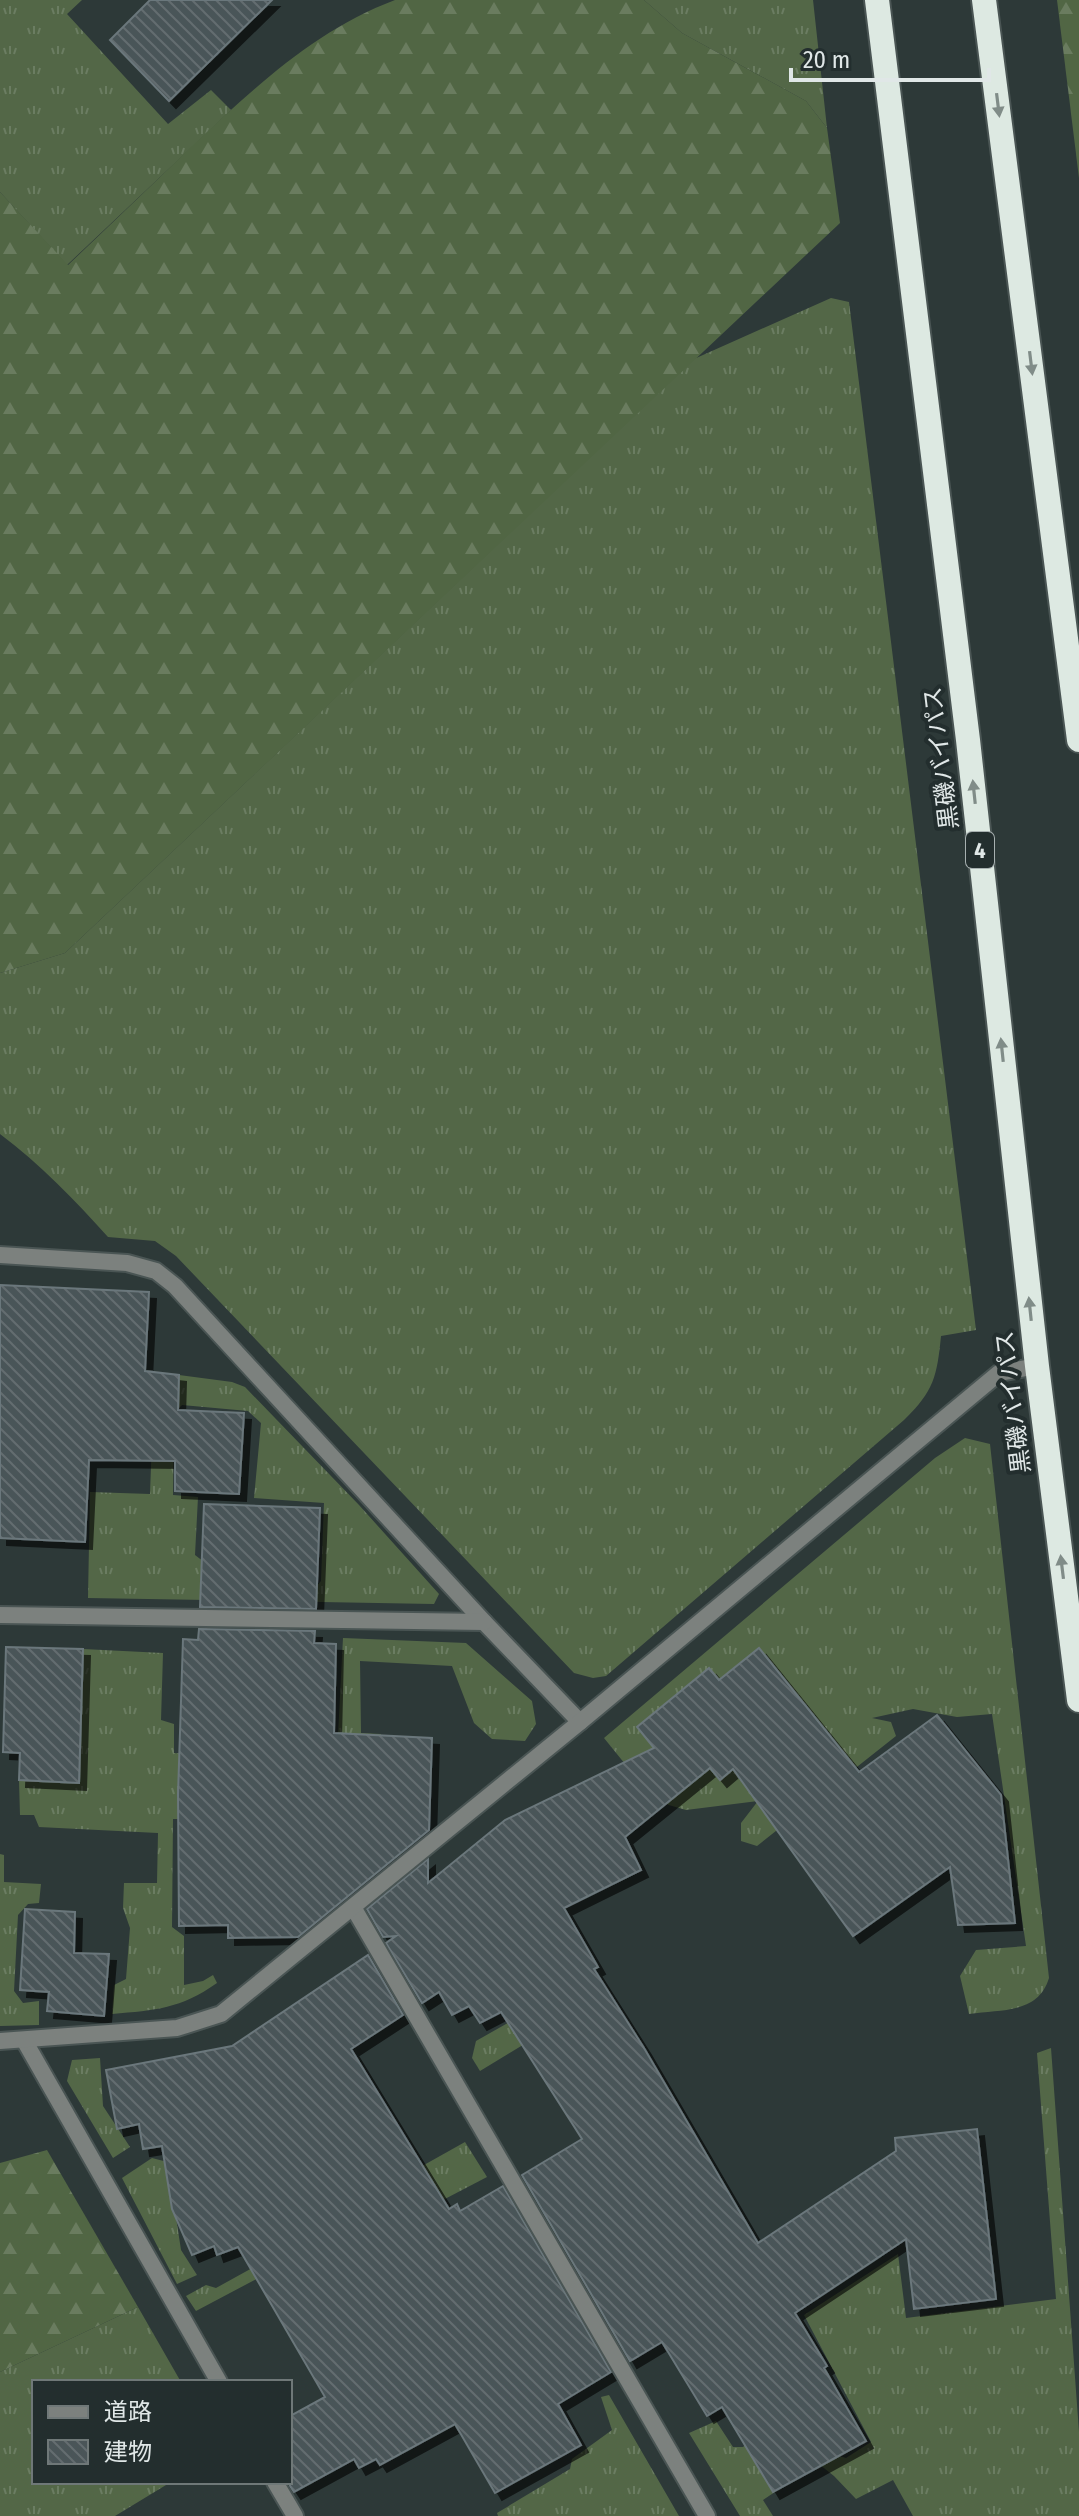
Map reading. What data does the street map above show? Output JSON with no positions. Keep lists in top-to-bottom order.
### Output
{
  "streets": {
    "highway": ["黒磯バイパス", "4"]
  },
  "legend": ["道路", "建物"],
  "scale_bar": "20 m"
}
